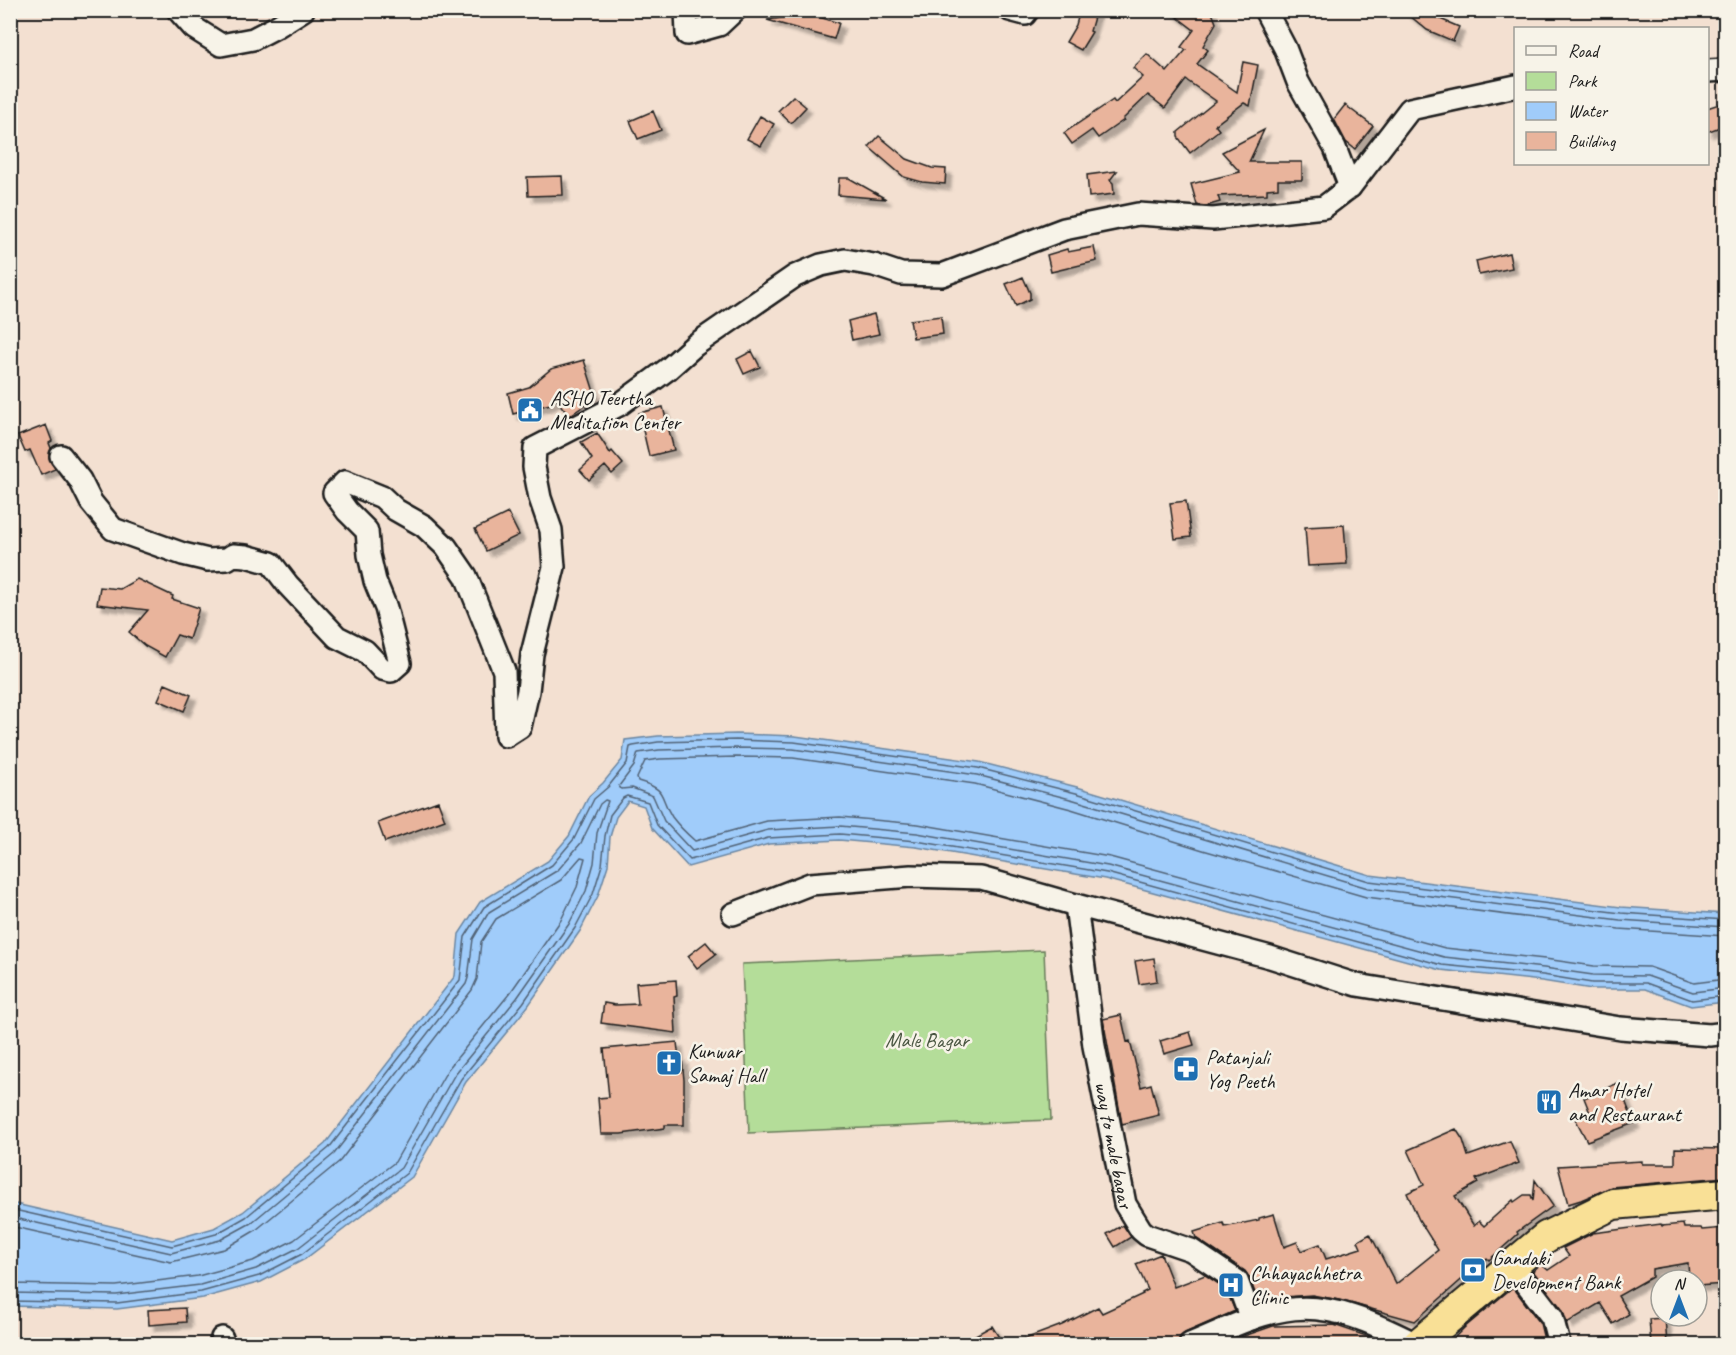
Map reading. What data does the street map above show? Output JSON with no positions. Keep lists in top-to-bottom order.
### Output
{
  "streets": {
    "street": ["way to male bagar"]
  },
  "parks": ["Male Bagar"],
  "places": {
    "public building": ["ASHO Teertha Meditation Center"],
    "church": ["Kunwar Samaj Hall"],
    "pharmacy": ["Patanjali Yog Peeth"],
    "restaurant": ["Amar Hotel and Restaurant"],
    "bank": ["Gandaki Development Bank"],
    "hospital": ["Chhayachhetra Clinic"]
  },
  "legend": [
    "Road",
    "Park",
    "Water",
    "Building"
  ],
  "north": "top"
}
